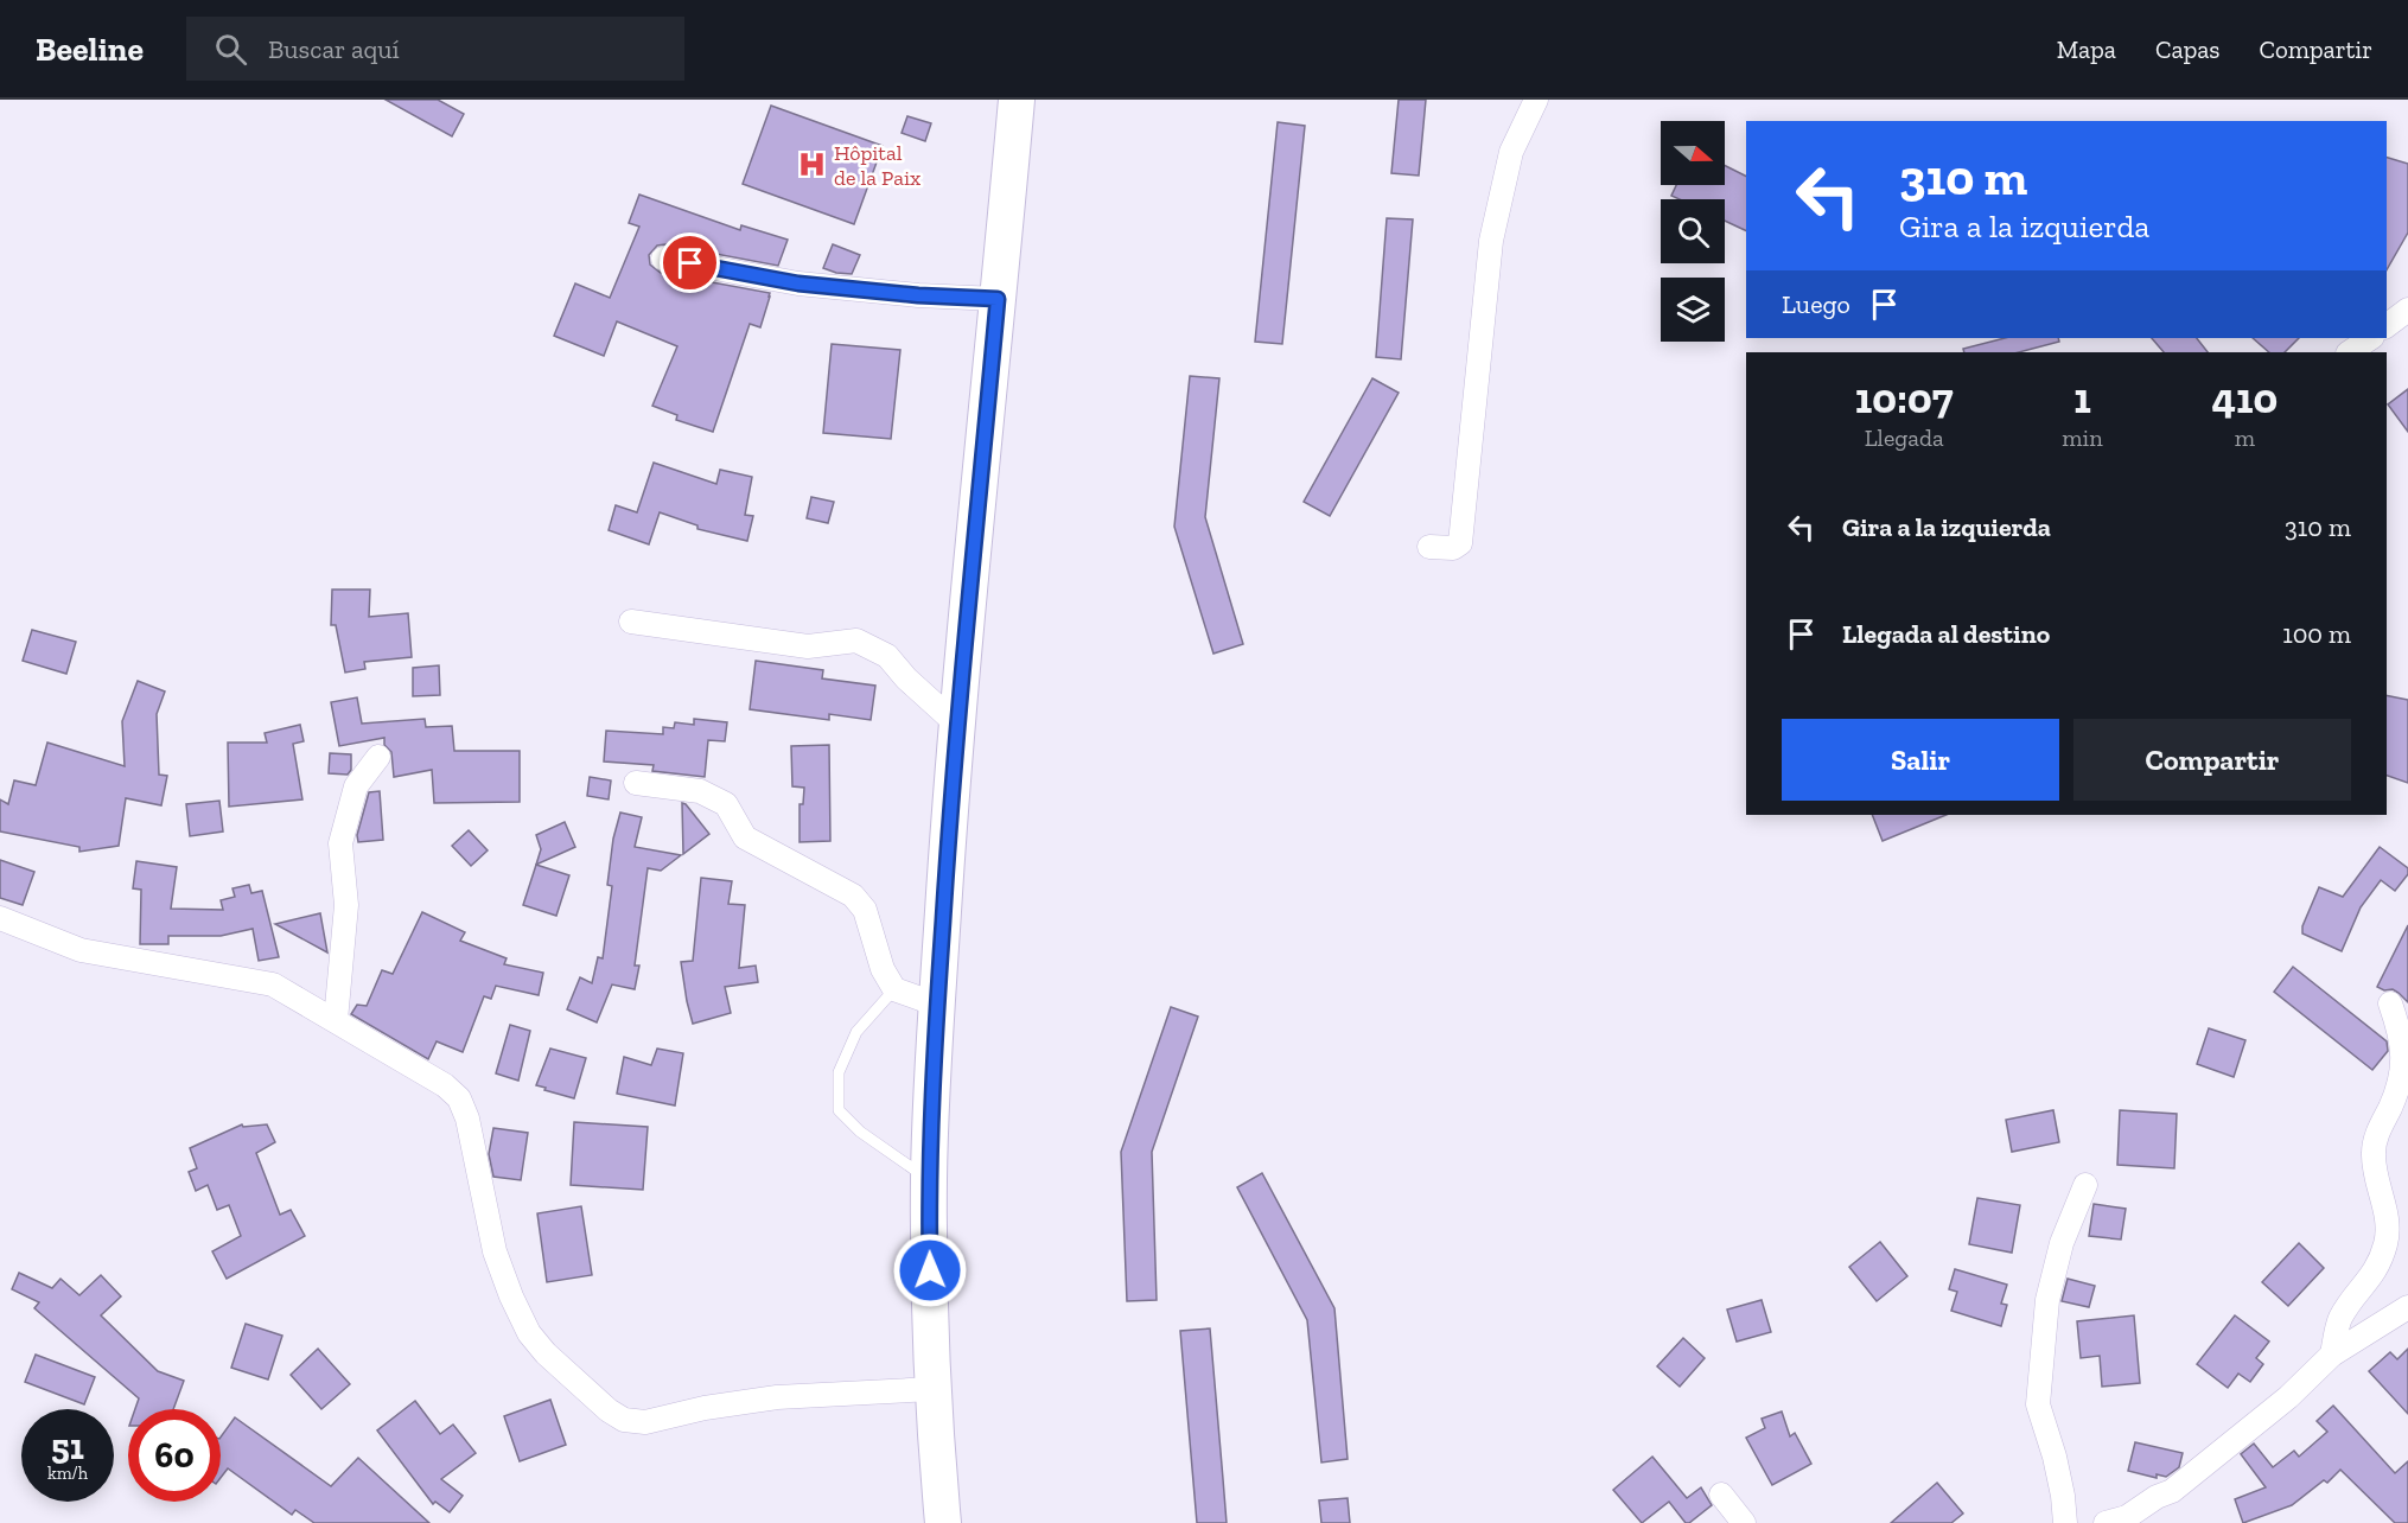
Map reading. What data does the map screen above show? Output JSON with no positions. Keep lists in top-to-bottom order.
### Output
{
  "places": {
    "hospital": ["Hôpital de la Paix"]
  },
  "north": "right",
  "page": {
    "header": "Beeline",
    "search": "Buscar aquí",
    "nav": ["Mapa", "Capas", "Compartir"],
    "turn": ["310 m", "Gira a la izquierda"],
    "then": "Luego",
    "eta": [
      "10:07",
      "Llegada",
      "1",
      "min",
      "410",
      "m"
    ],
    "list": [
      {
        "name": "Gira a la izquierda",
        "value": "310 m"
      },
      {
        "name": "Llegada al destino",
        "value": "100 m"
      }
    ],
    "buttons": ["Salir", "Compartir"],
    "speed": "51 km/h",
    "limit": "60"
  }
}
